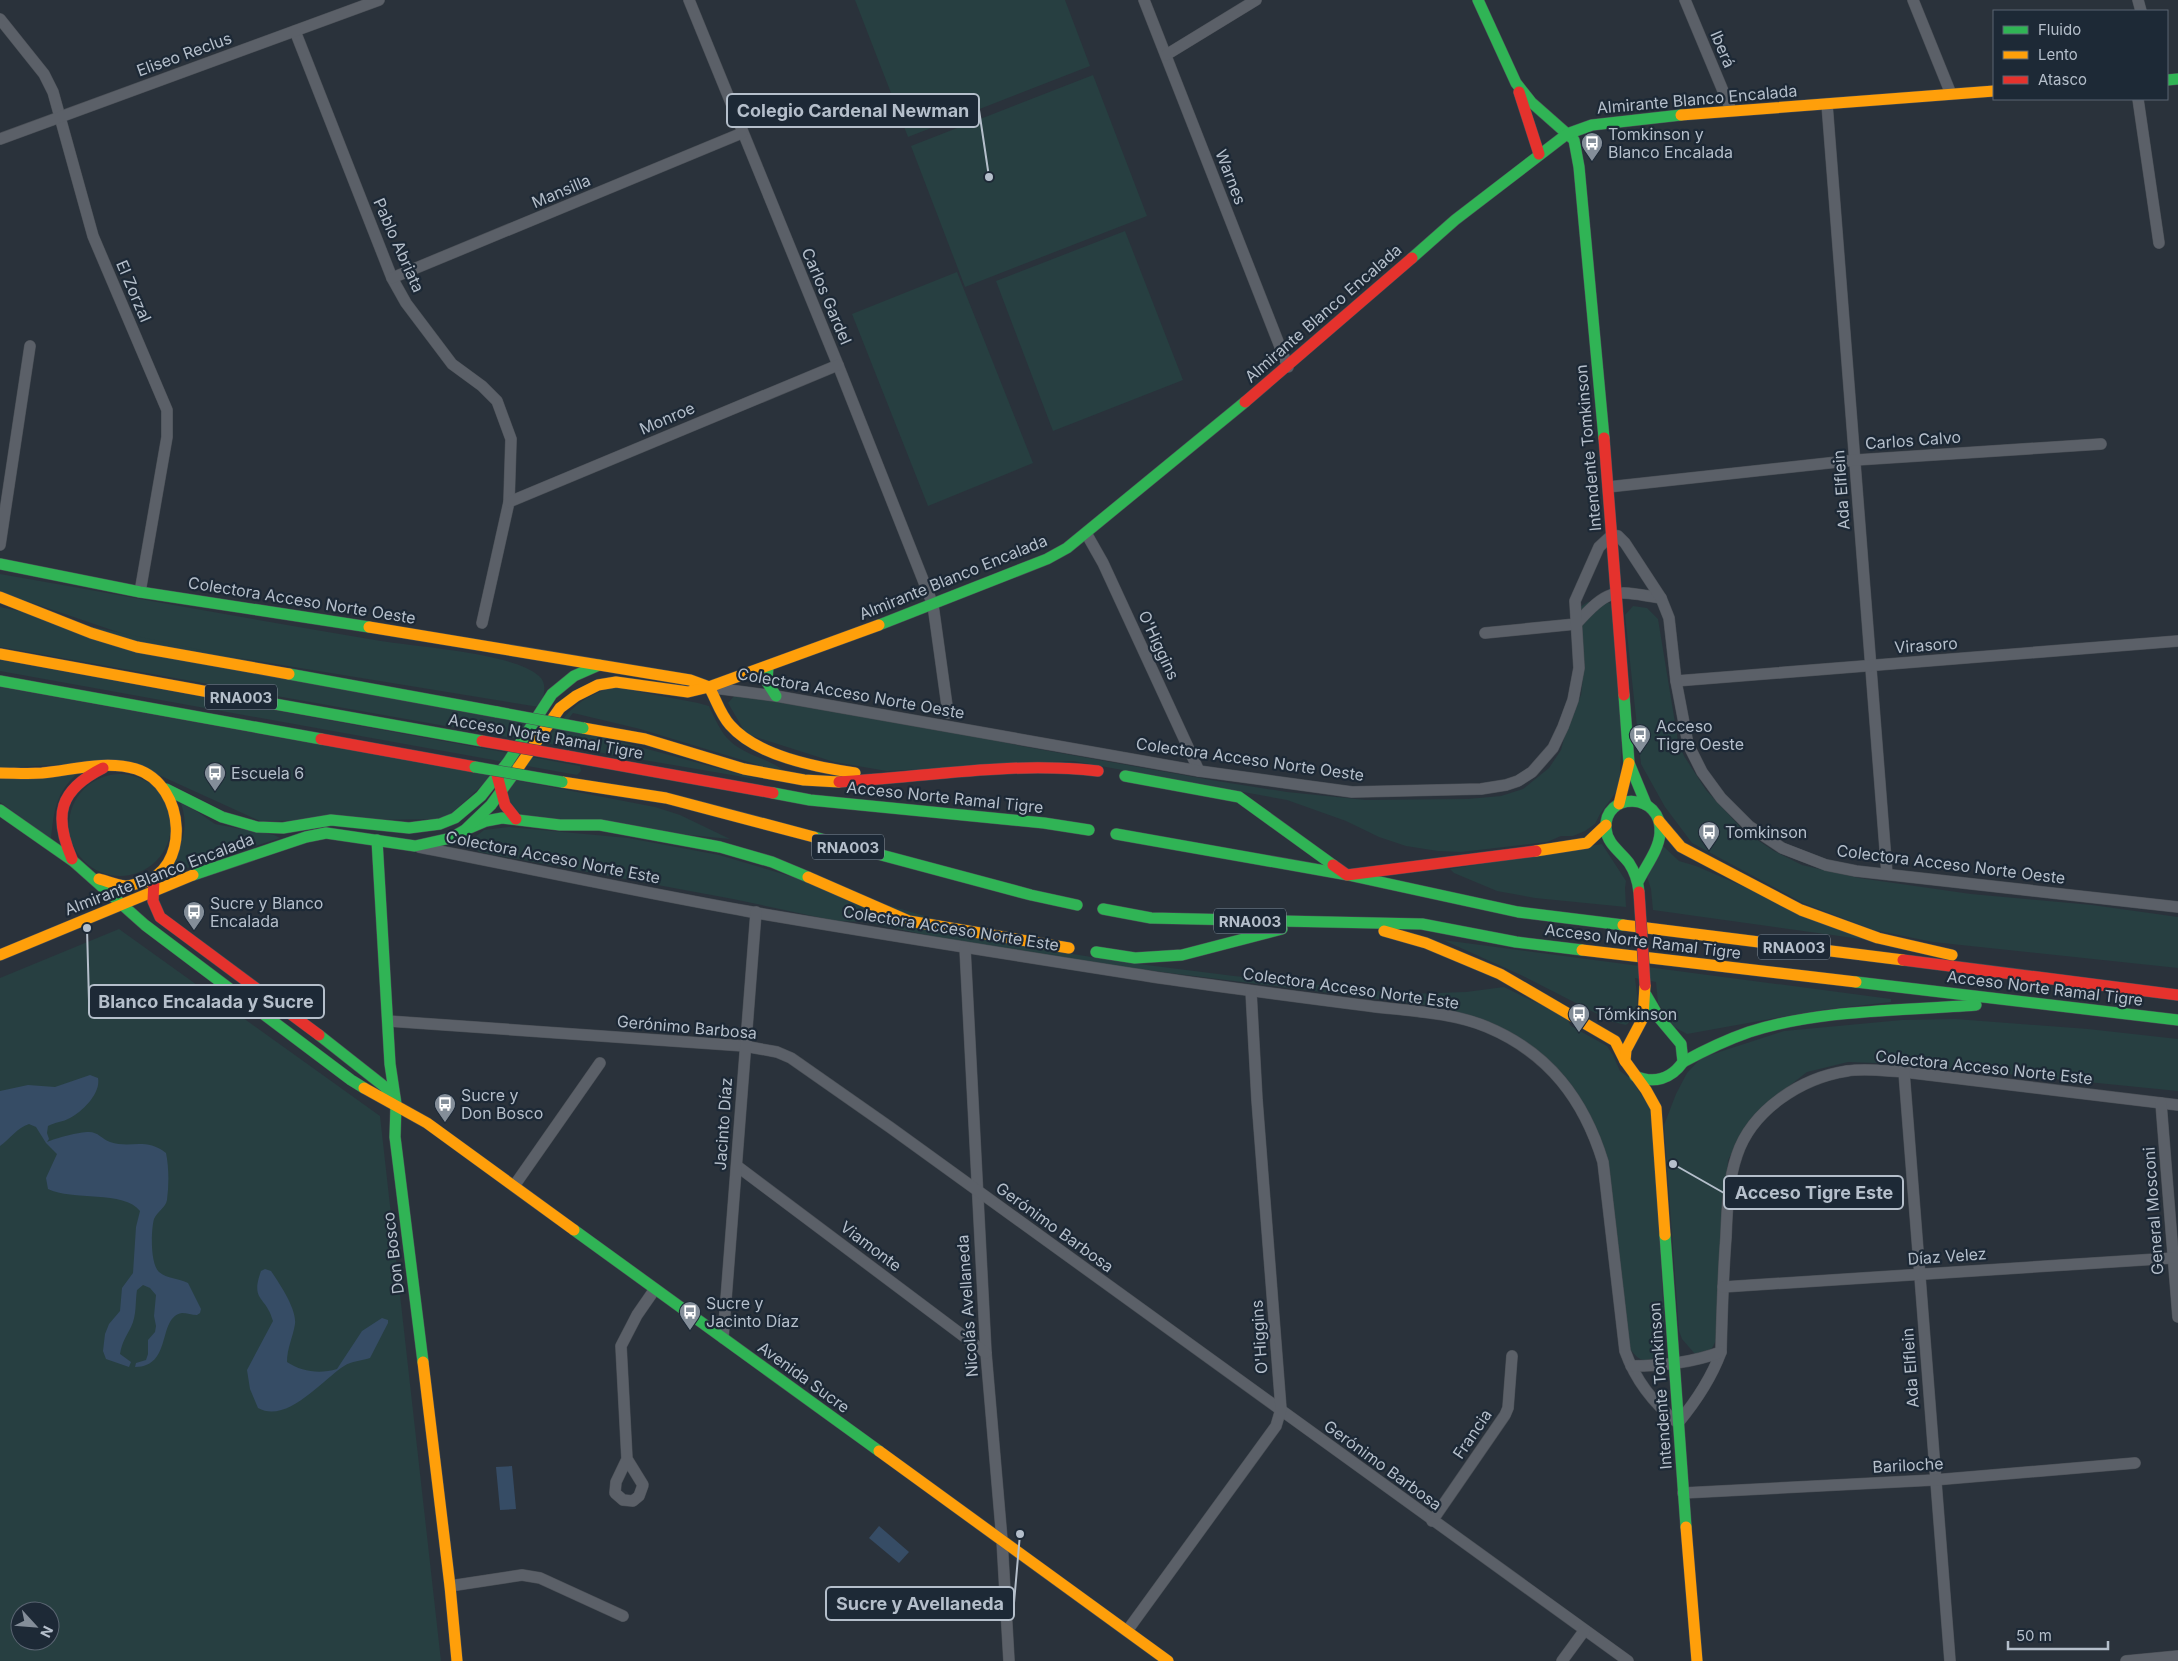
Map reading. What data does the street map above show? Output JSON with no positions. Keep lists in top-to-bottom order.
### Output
{
  "streets": {
    "main road": [
      "Almirante Blanco Encalada",
      "Intendente Tomkinson",
      "Colectora Acceso Norte Oeste",
      "RNA003",
      "Acceso Norte Ramal Tigre",
      "Don Bosco",
      "Avenida Sucre"
    ],
    "street": [
      "Iberá",
      "Eliseo Reclus",
      "Warnes",
      "Mansilla",
      "Pablo Abriata",
      "El Zorzal",
      "Carlos Gardel",
      "Monroe",
      "Carlos Calvo",
      "Ada Elflein",
      "O'Higgins",
      "Virasoro",
      "Colectora Acceso Norte Este",
      "Gerónimo Barbosa",
      "Jacinto Díaz",
      "General Mosconi",
      "Viamonte",
      "Díaz Velez",
      "Nicolás Avellaneda",
      "Francia",
      "Bariloche"
    ]
  },
  "crossings": [
    ["Iberá", "Almirante Blanco Encalada"],
    ["Eliseo Reclus", "Pablo Abriata"],
    ["Eliseo Reclus", "El Zorzal"],
    ["Almirante Blanco Encalada", "Warnes"],
    ["Almirante Blanco Encalada", "Carlos Gardel"],
    ["Almirante Blanco Encalada", "Intendente Tomkinson"],
    ["Almirante Blanco Encalada", "Ada Elflein"],
    ["Almirante Blanco Encalada", "Colectora Acceso Norte Oeste"],
    ["Almirante Blanco Encalada", "O'Higgins"],
    ["Almirante Blanco Encalada", "Colectora Acceso Norte Este"],
    ["Almirante Blanco Encalada", "Don Bosco"],
    ["Almirante Blanco Encalada", "Avenida Sucre"],
    ["Mansilla", "Pablo Abriata"],
    ["Mansilla", "Carlos Gardel"],
    ["Pablo Abriata", "Monroe"],
    ["El Zorzal", "Colectora Acceso Norte Oeste"],
    ["Carlos Gardel", "Monroe"],
    ["Carlos Calvo", "Intendente Tomkinson"],
    ["Carlos Calvo", "Ada Elflein"],
    ["Intendente Tomkinson", "Colectora Acceso Norte Oeste"],
    ["Intendente Tomkinson", "Acceso Norte Ramal Tigre"],
    ["Intendente Tomkinson", "Colectora Acceso Norte Este"],
    ["Intendente Tomkinson", "Bariloche"],
    ["Ada Elflein", "Colectora Acceso Norte Oeste"],
    ["Ada Elflein", "Virasoro"],
    ["Ada Elflein", "Colectora Acceso Norte Este"],
    ["Ada Elflein", "Díaz Velez"],
    ["Ada Elflein", "Bariloche"],
    ["Colectora Acceso Norte Oeste", "O'Higgins"],
    ["Colectora Acceso Norte Oeste", "Virasoro"],
    ["O'Higgins", "Colectora Acceso Norte Este"],
    ["O'Higgins", "Gerónimo Barbosa"],
    ["O'Higgins", "Avenida Sucre"],
    ["Colectora Acceso Norte Este", "Jacinto Díaz"],
    ["Colectora Acceso Norte Este", "General Mosconi"],
    ["Colectora Acceso Norte Este", "Díaz Velez"],
    ["Colectora Acceso Norte Este", "Nicolás Avellaneda"],
    ["Gerónimo Barbosa", "Jacinto Díaz"],
    ["Gerónimo Barbosa", "Don Bosco"],
    ["Gerónimo Barbosa", "Nicolás Avellaneda"],
    ["Gerónimo Barbosa", "Francia"],
    ["Jacinto Díaz", "Viamonte"],
    ["Jacinto Díaz", "Avenida Sucre"],
    ["General Mosconi", "Díaz Velez"],
    ["Viamonte", "Nicolás Avellaneda"],
    ["Don Bosco", "Avenida Sucre"],
    ["Nicolás Avellaneda", "Avenida Sucre"]
  ],
  "places": {
    "bus stop": [
      "Tomkinson y Blanco Encalada",
      "Acceso Tigre Oeste",
      "Escuela 6",
      "Tomkinson",
      "Sucre y Blanco Encalada",
      "Tómkinson",
      "Sucre y Don Bosco",
      "Sucre y Jacinto Díaz"
    ],
    "other": [
      "Colegio Cardenal Newman",
      "Blanco Encalada y Sucre",
      "Acceso Tigre Este",
      "Sucre y Avellaneda"
    ]
  },
  "legend": ["Fluido", "Lento", "Atasco"],
  "scale_bar": "50 m",
  "north": "bottom right"
}
